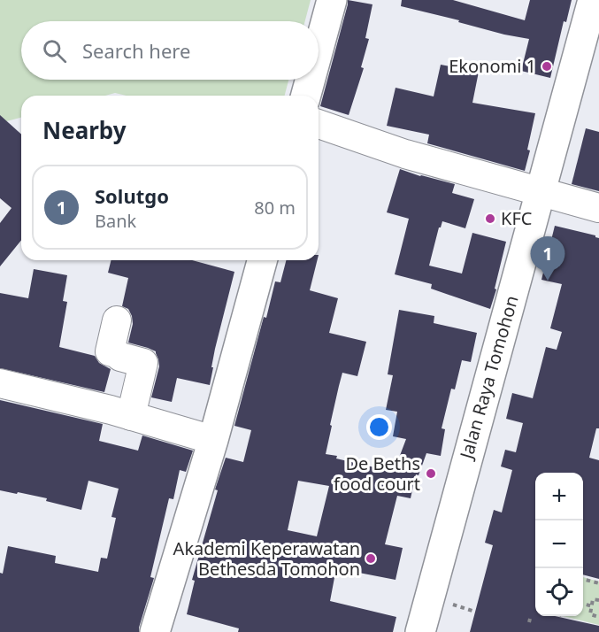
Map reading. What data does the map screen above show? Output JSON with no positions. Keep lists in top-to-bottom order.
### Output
{
  "streets": {
    "main road": ["Jalan Raya Tomohon"]
  },
  "places": [
    "Ekonomi 1",
    "KFC",
    "De Beths food court",
    "Akademi Keperawatan Bethesda Tomohon"
  ],
  "page": {
    "search": "Search here",
    "heading": "Nearby",
    "list": [
      {
        "mark": "1",
        "name": "Solutgo",
        "note": "Bank",
        "value": "80 m"
      }
    ],
    "pins": "1",
    "map_buttons": ["+", "−"]
  }
}
